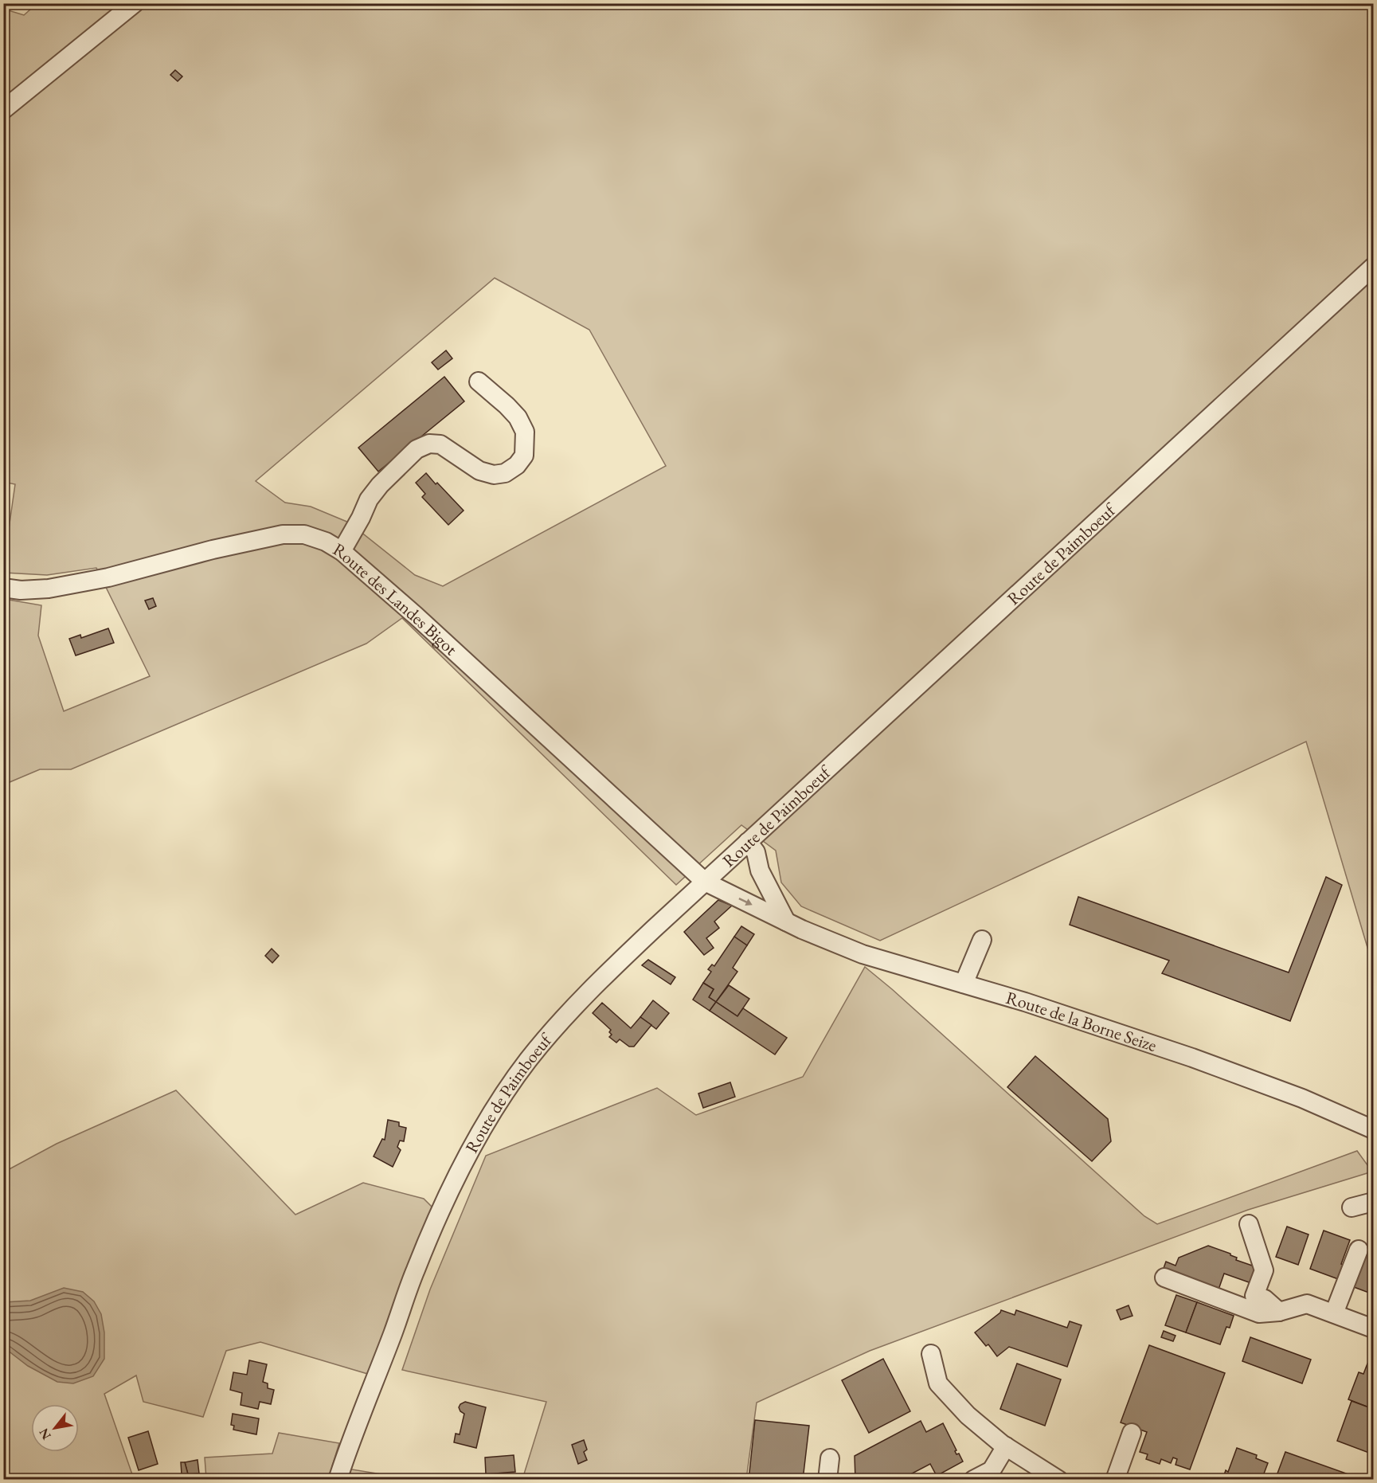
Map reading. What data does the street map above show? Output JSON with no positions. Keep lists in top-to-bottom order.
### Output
{
  "streets": {
    "street": ["Route de Paimboeuf", "Route des Landes Bigot", "Route de la Borne Seize"]
  },
  "crossings": [
    ["Route de Paimboeuf", "Route des Landes Bigot"],
    ["Route des Landes Bigot", "Route de la Borne Seize"]
  ],
  "north": "bottom left"
}
